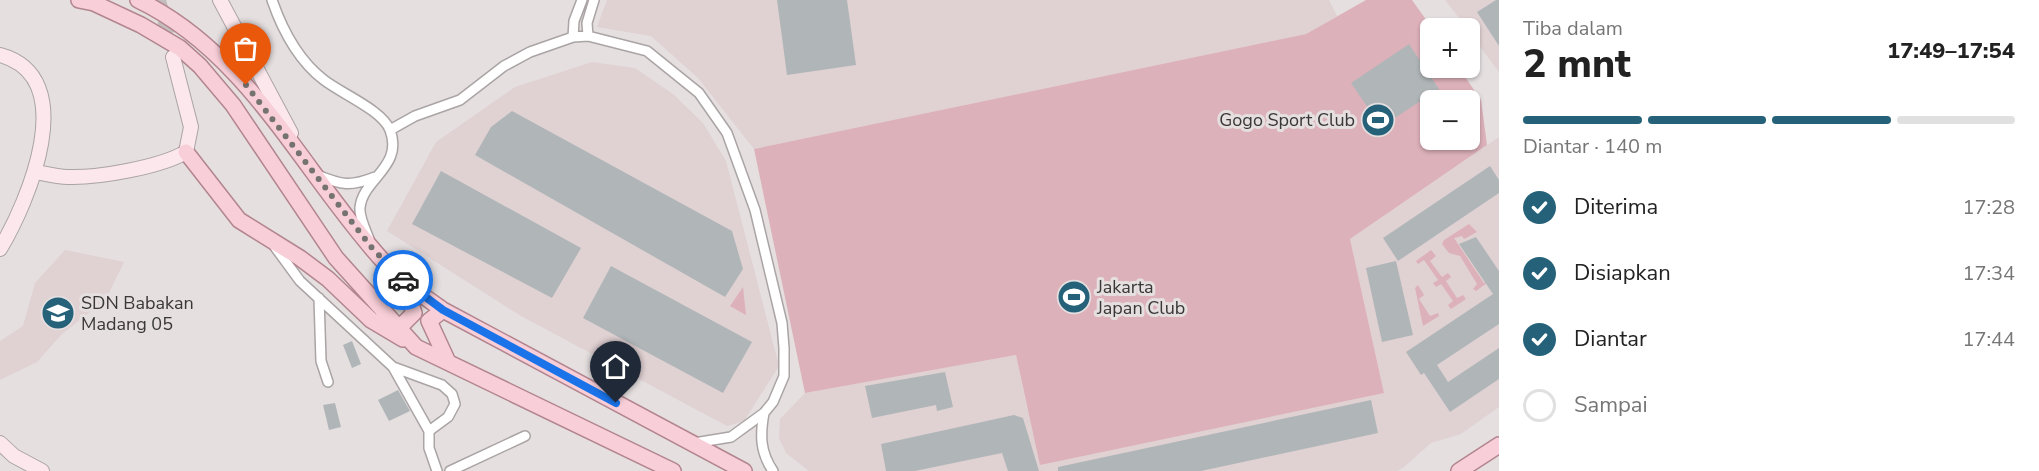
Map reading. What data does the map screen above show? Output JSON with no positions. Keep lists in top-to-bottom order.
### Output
{
  "places": {
    "sports": ["Gogo Sport Club", "Jakarta Japan Club"],
    "school or university": ["SDN Babakan Madang 05"]
  },
  "page": {
    "heading": ["2 mnt", "Tiba dalam", "17:49–17:54"],
    "map_buttons": ["+", "−"],
    "bar": "Diantar · 140 m",
    "list": [
      ["Diterima", "17:28"],
      ["Disiapkan", "17:34"],
      ["Diantar", "17:44"],
      "Sampai"
    ]
  }
}
